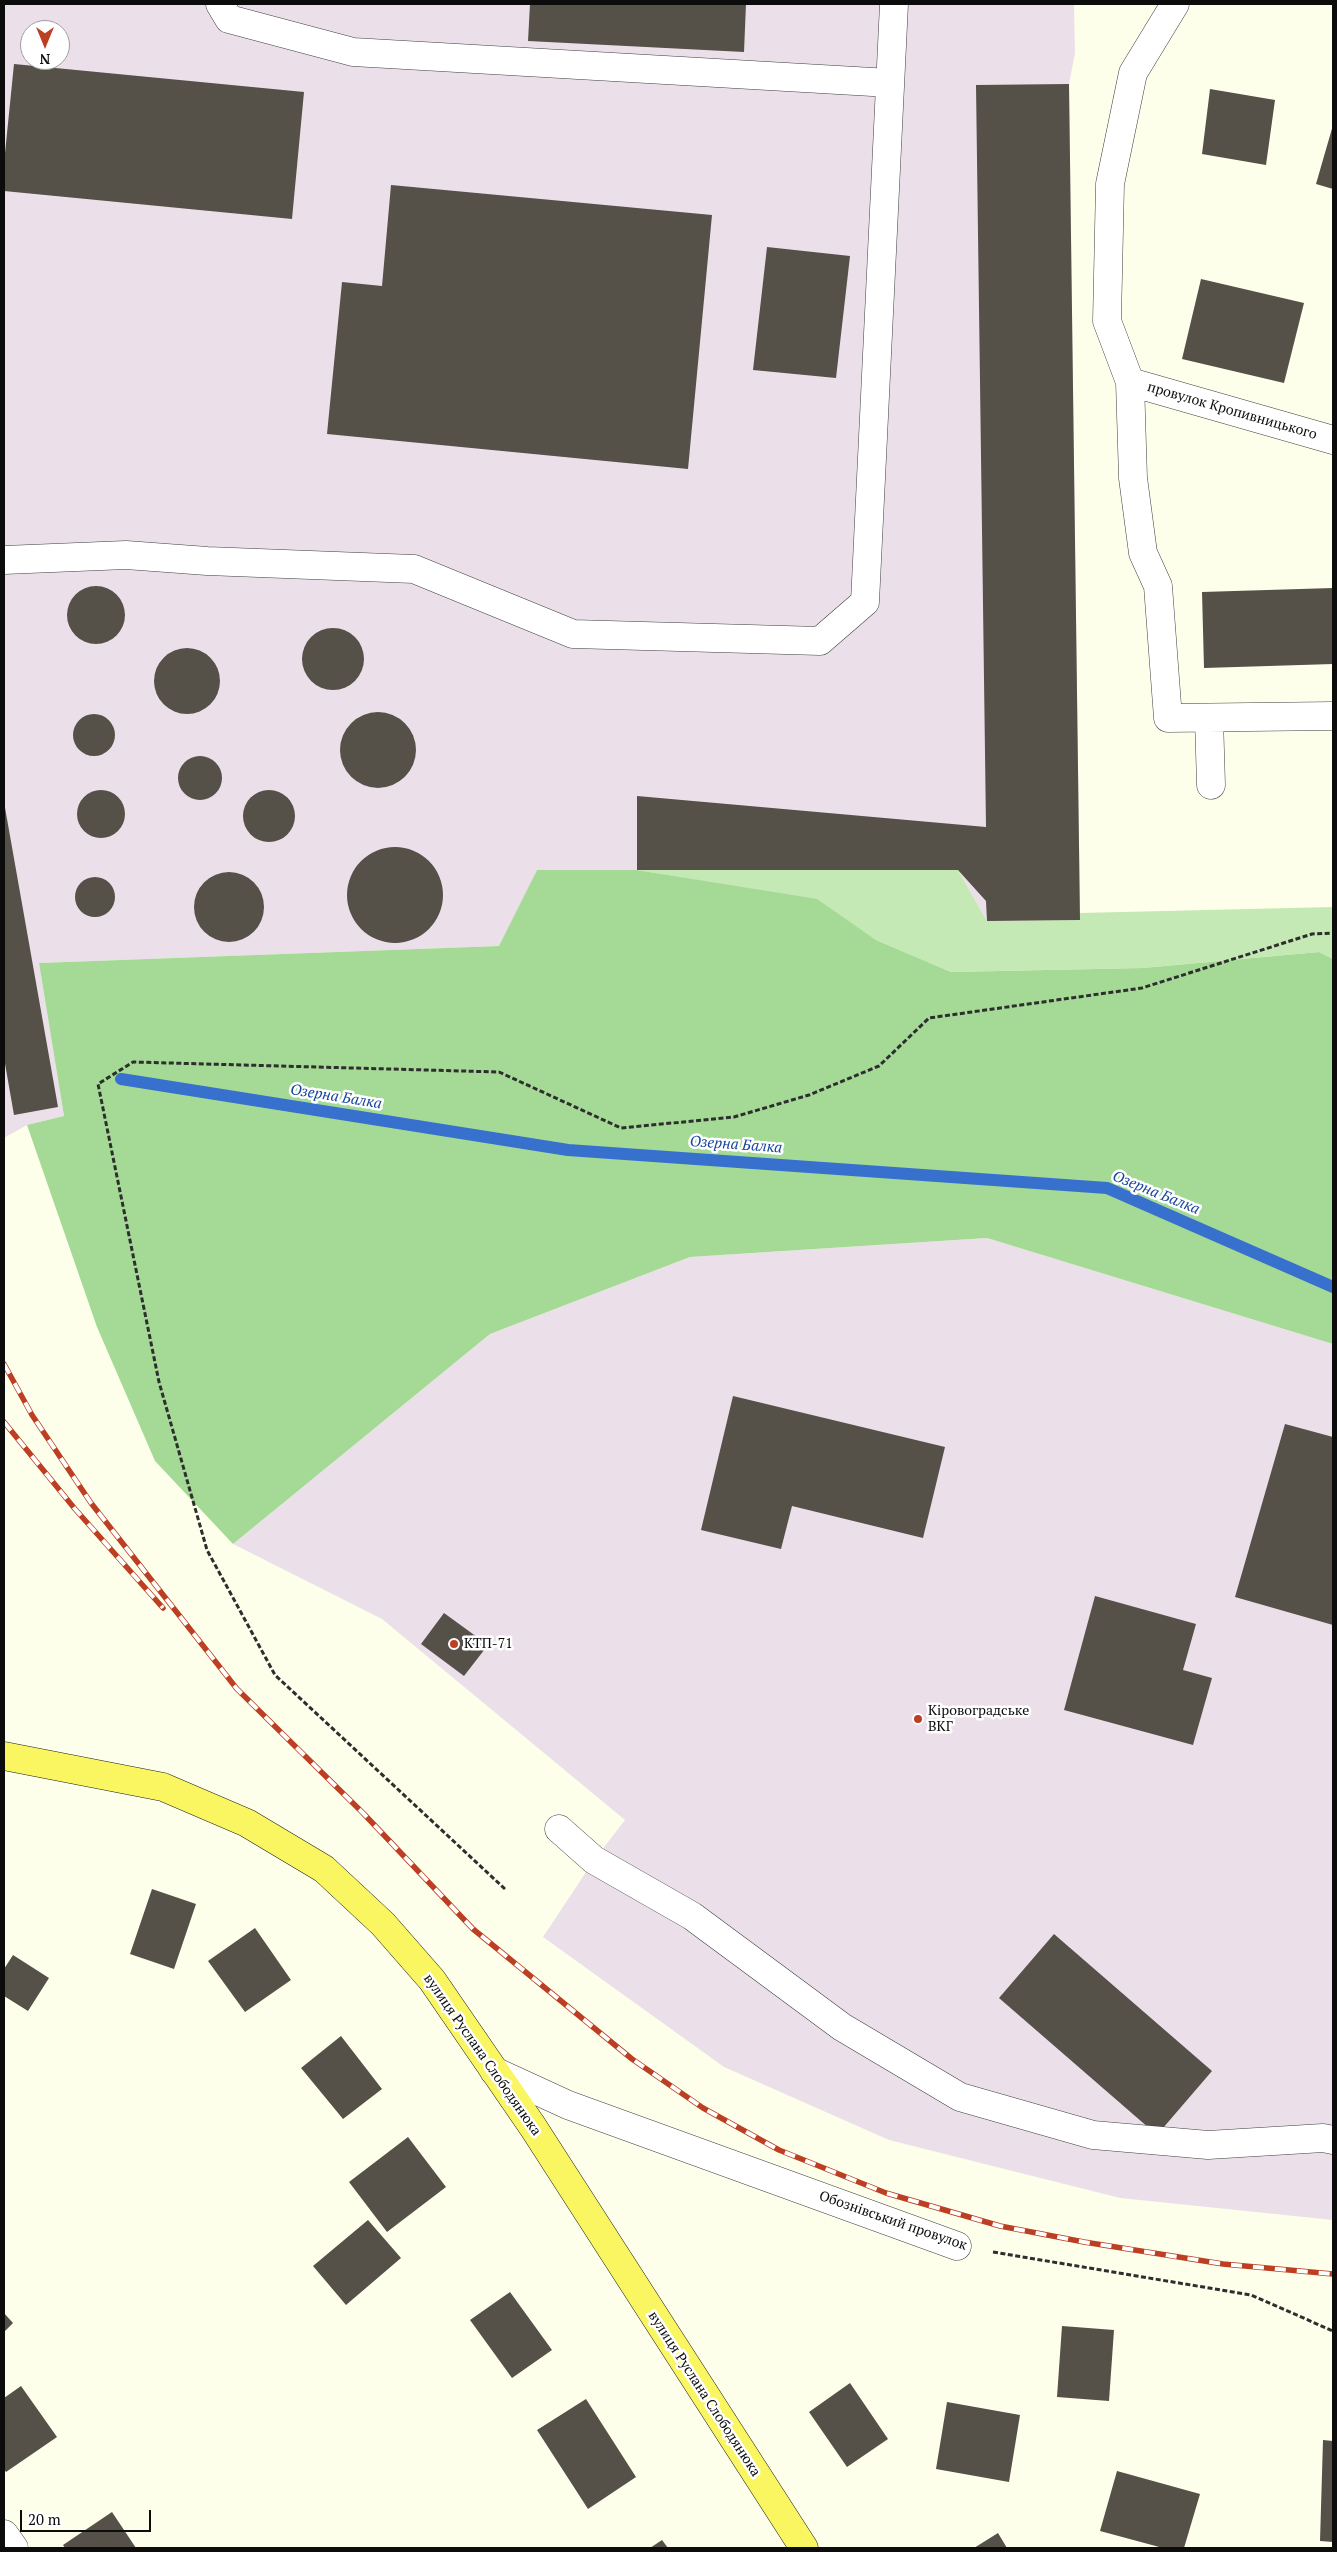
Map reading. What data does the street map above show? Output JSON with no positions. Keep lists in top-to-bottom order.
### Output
{
  "streets": {
    "main road": ["вулиця Руслана Слободянюка"],
    "street": ["провулок Кропивницького", "Обознівський провулок"]
  },
  "crossings": [
    ["вулиця Руслана Слободянюка", "Обознівський провулок"]
  ],
  "water": ["Озерна Балка"],
  "places": ["КТП-71", "Кіровоградське ВКГ"],
  "scale_bar": "20 m",
  "north": "bottom"
}
